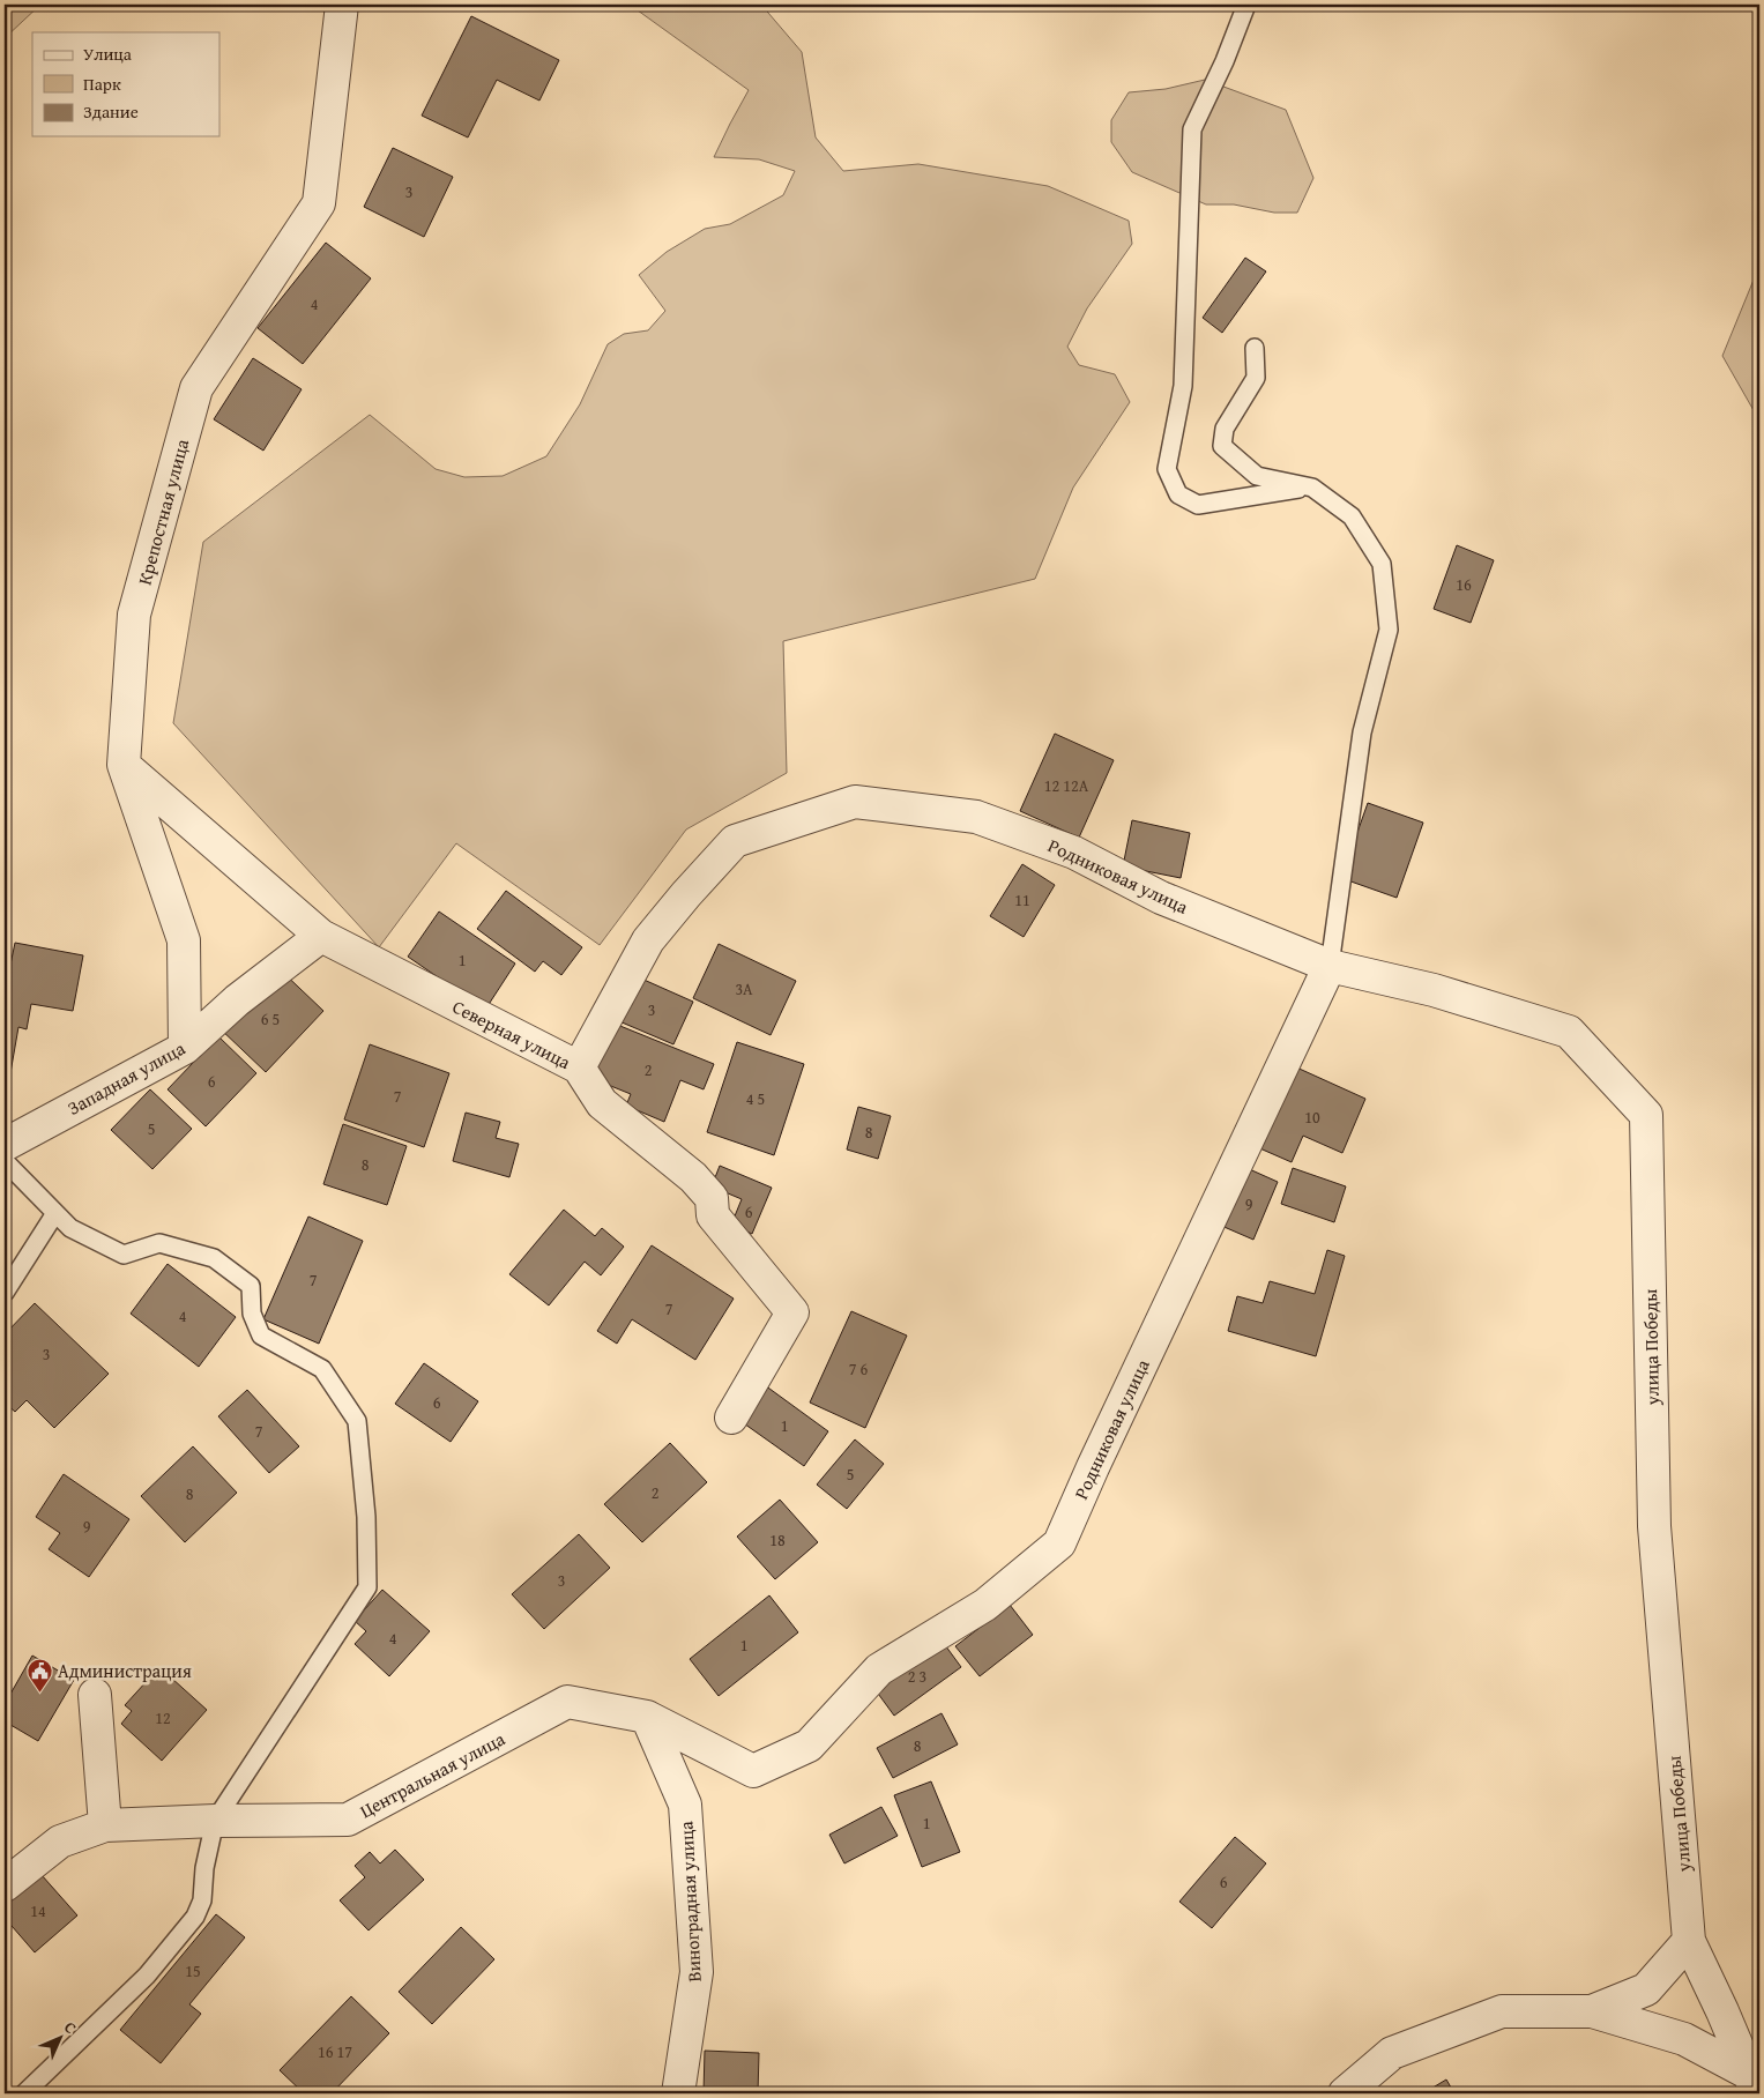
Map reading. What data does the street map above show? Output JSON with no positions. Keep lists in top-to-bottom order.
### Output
{
  "streets": {
    "street": [
      "Крепостная улица",
      "Родниковая улица",
      "Северная улица",
      "Западная улица",
      "улица Победы",
      "Центральная улица",
      "Виноградная улица"
    ]
  },
  "crossings": [
    ["Крепостная улица", "Северная улица"],
    ["Крепостная улица", "Западная улица"],
    ["Родниковая улица", "Северная улица"],
    ["Родниковая улица", "улица Победы"],
    ["Родниковая улица", "Центральная улица"],
    ["Северная улица", "Западная улица"],
    ["Центральная улица", "Виноградная улица"]
  ],
  "places": {
    "public building": ["Администрация"]
  },
  "house_numbers": [
    "3",
    "4",
    "16",
    "12 12А",
    "11",
    "1",
    "3А",
    "3",
    "6 5",
    "2",
    "6",
    "7",
    "4 5",
    "10",
    "5",
    "8",
    "8",
    "9",
    "6",
    "7",
    "7",
    "4",
    "3",
    "7 6",
    "6",
    "1",
    "7",
    "5",
    "2",
    "8",
    "9",
    "18",
    "3",
    "4",
    "1",
    "2 3",
    "12",
    "8",
    "1",
    "6",
    "14",
    "15",
    "16 17"
  ],
  "legend": ["Улица", "Парк", "Здание"],
  "north": "top right"
}
